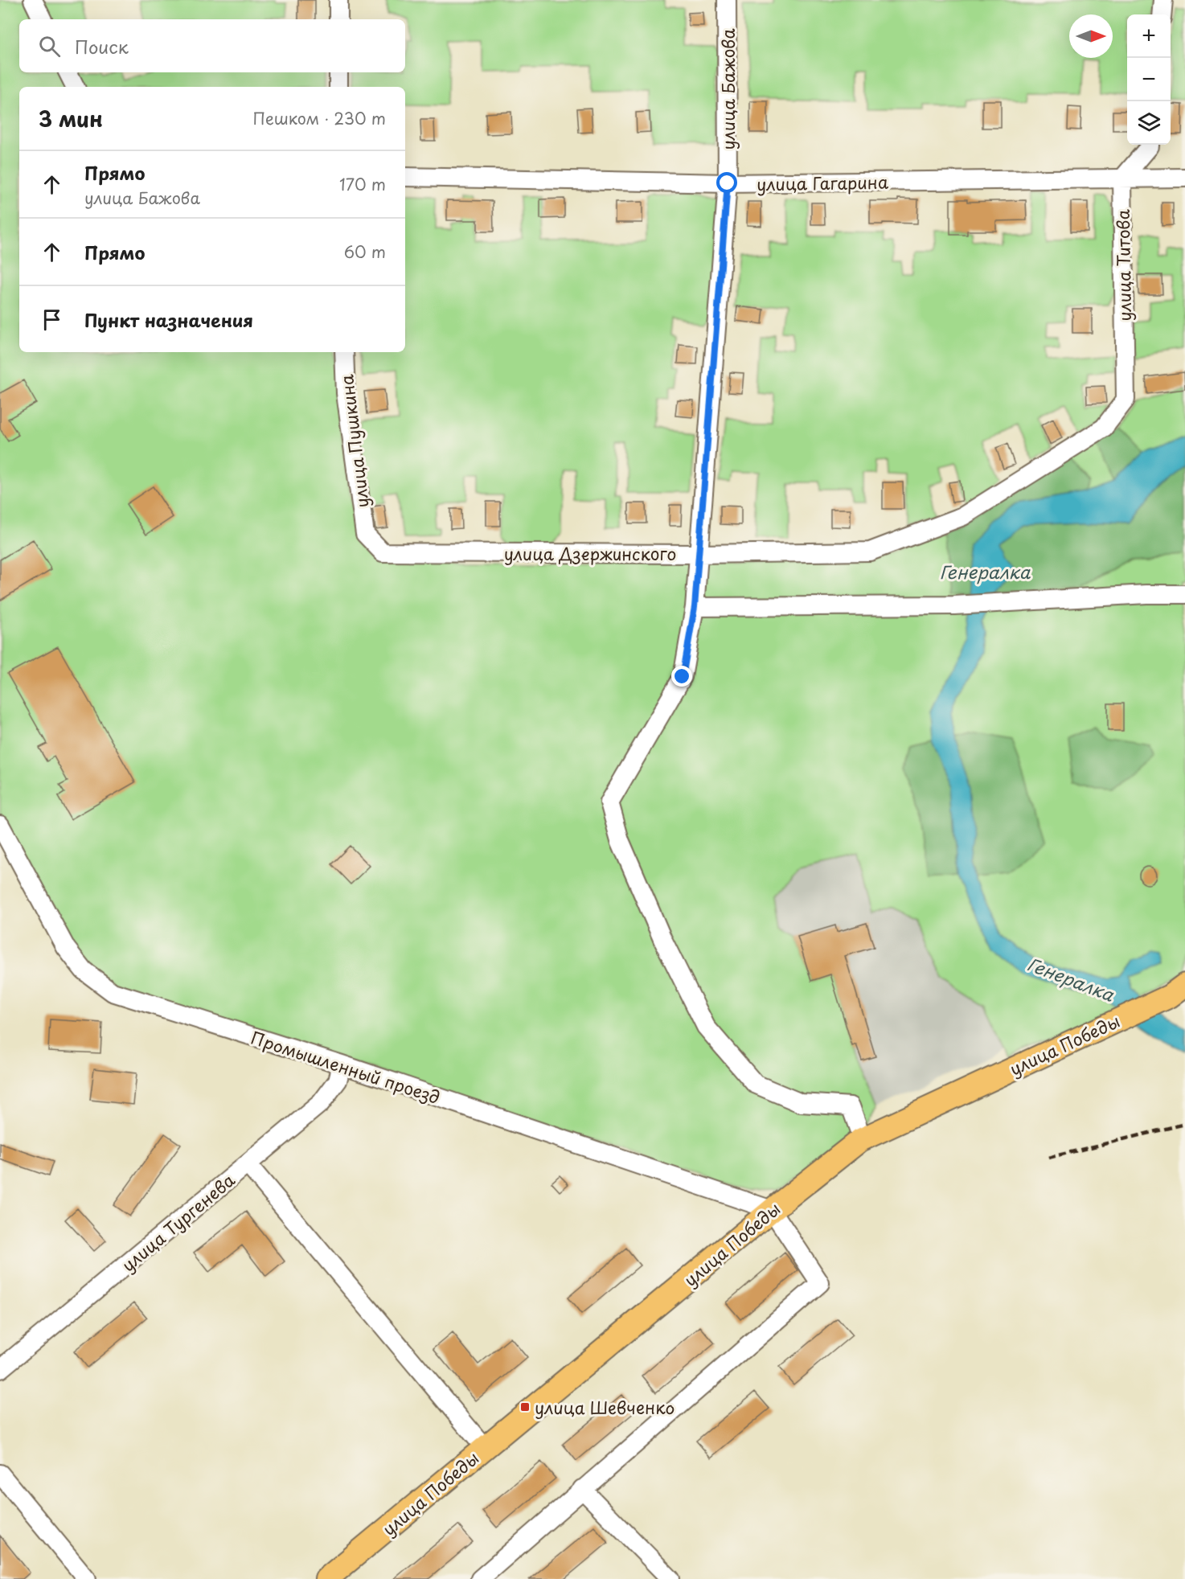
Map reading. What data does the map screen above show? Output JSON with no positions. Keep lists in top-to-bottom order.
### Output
{
  "streets": {
    "main road": ["улица Победы"],
    "street": [
      "улица Бажова",
      "улица Гагарина",
      "улица Титова",
      "улица Пушкина",
      "улица Дзержинского",
      "Промышленный проезд",
      "улица Тургенева"
    ]
  },
  "crossings": [
    ["улица Бажова", "улица Гагарина"],
    ["улица Бажова", "улица Дзержинского"],
    ["улица Бажова", "улица Победы"],
    ["улица Гагарина", "улица Титова"],
    ["улица Титова", "улица Дзержинского"],
    ["улица Пушкина", "улица Дзержинского"],
    ["улица Победы", "Промышленный проезд"],
    ["Промышленный проезд", "улица Тургенева"]
  ],
  "water": ["Генералка"],
  "places": {
    "transit": ["улица Шевченко"]
  },
  "north": "right",
  "page": {
    "map_buttons": ["+", "−"],
    "search": "Поиск",
    "heading": ["3 мин", "Пешком · 230 m"],
    "list": [
      ["Прямо", "улица Бажова", "170 m"],
      ["Прямо", "60 m"],
      "Пункт назначения"
    ]
  }
}
